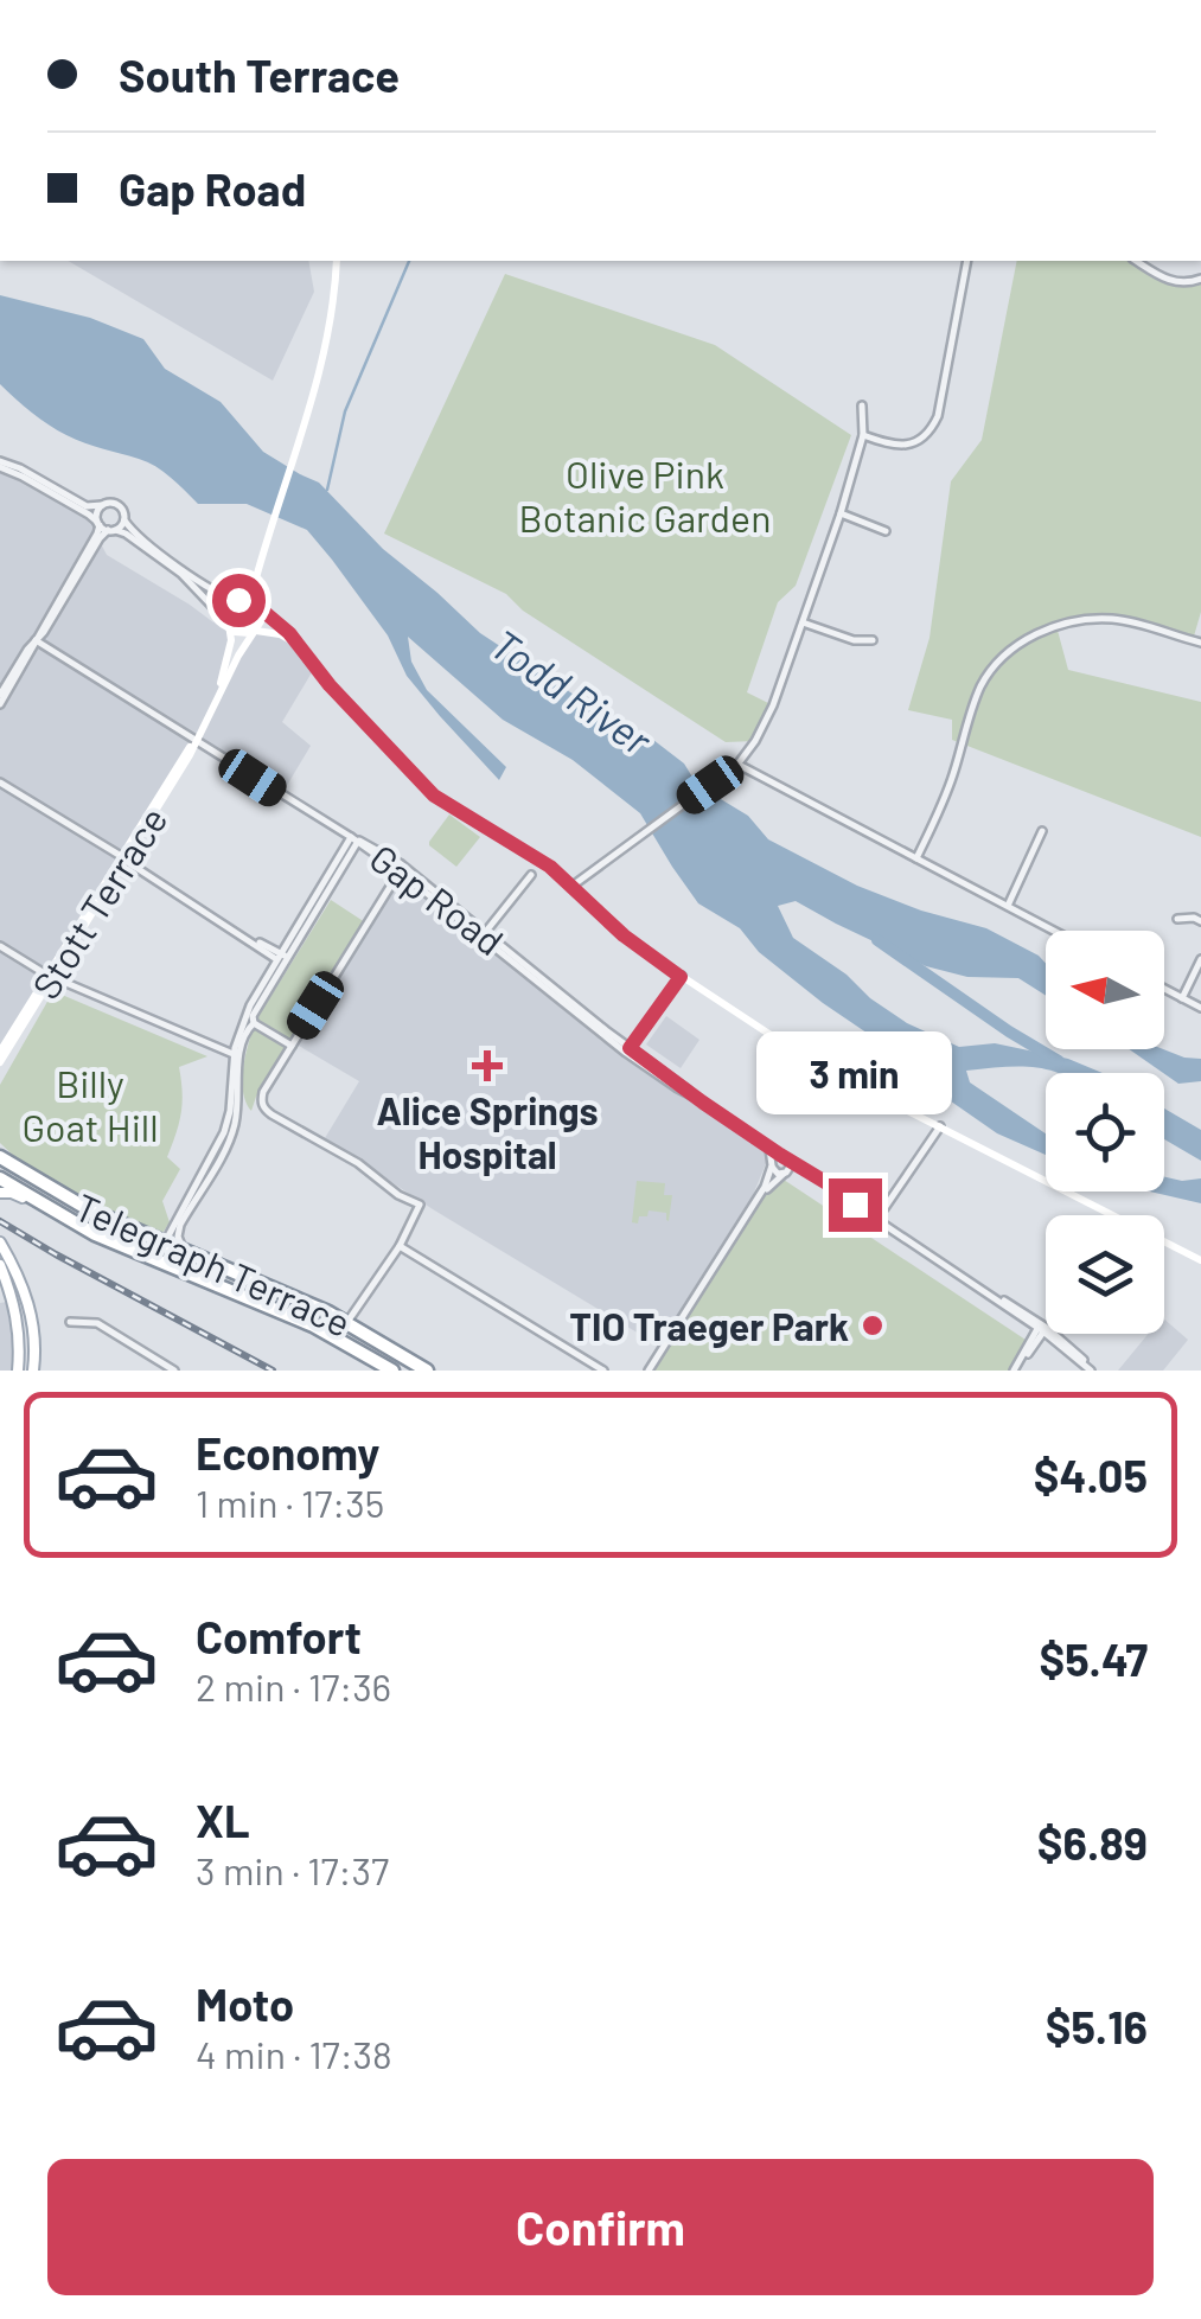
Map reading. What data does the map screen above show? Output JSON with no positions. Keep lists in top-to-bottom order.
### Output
{
  "streets": {
    "highway": ["Telegraph Terrace"],
    "street": ["Gap Road", "Stott Terrace"]
  },
  "water": ["Todd River"],
  "parks": ["Olive Pink Botanic Garden", "Billy Goat Hill"],
  "places": {
    "health": ["Alice Springs Hospital"],
    "other": ["TIO Traeger Park"]
  },
  "north": "left",
  "page": {
    "banner": ["South Terrace", "Gap Road"],
    "bubble": "3 min",
    "list": [
      {
        "name": "Economy",
        "note": "1 min · 17:35",
        "value": "$4.05"
      },
      {
        "name": "Comfort",
        "note": "2 min · 17:36",
        "value": "$5.47"
      },
      {
        "name": "XL",
        "note": "3 min · 17:37",
        "value": "$6.89"
      },
      {
        "name": "Moto",
        "note": "4 min · 17:38",
        "value": "$5.16"
      }
    ],
    "buttons": "Confirm"
  }
}
